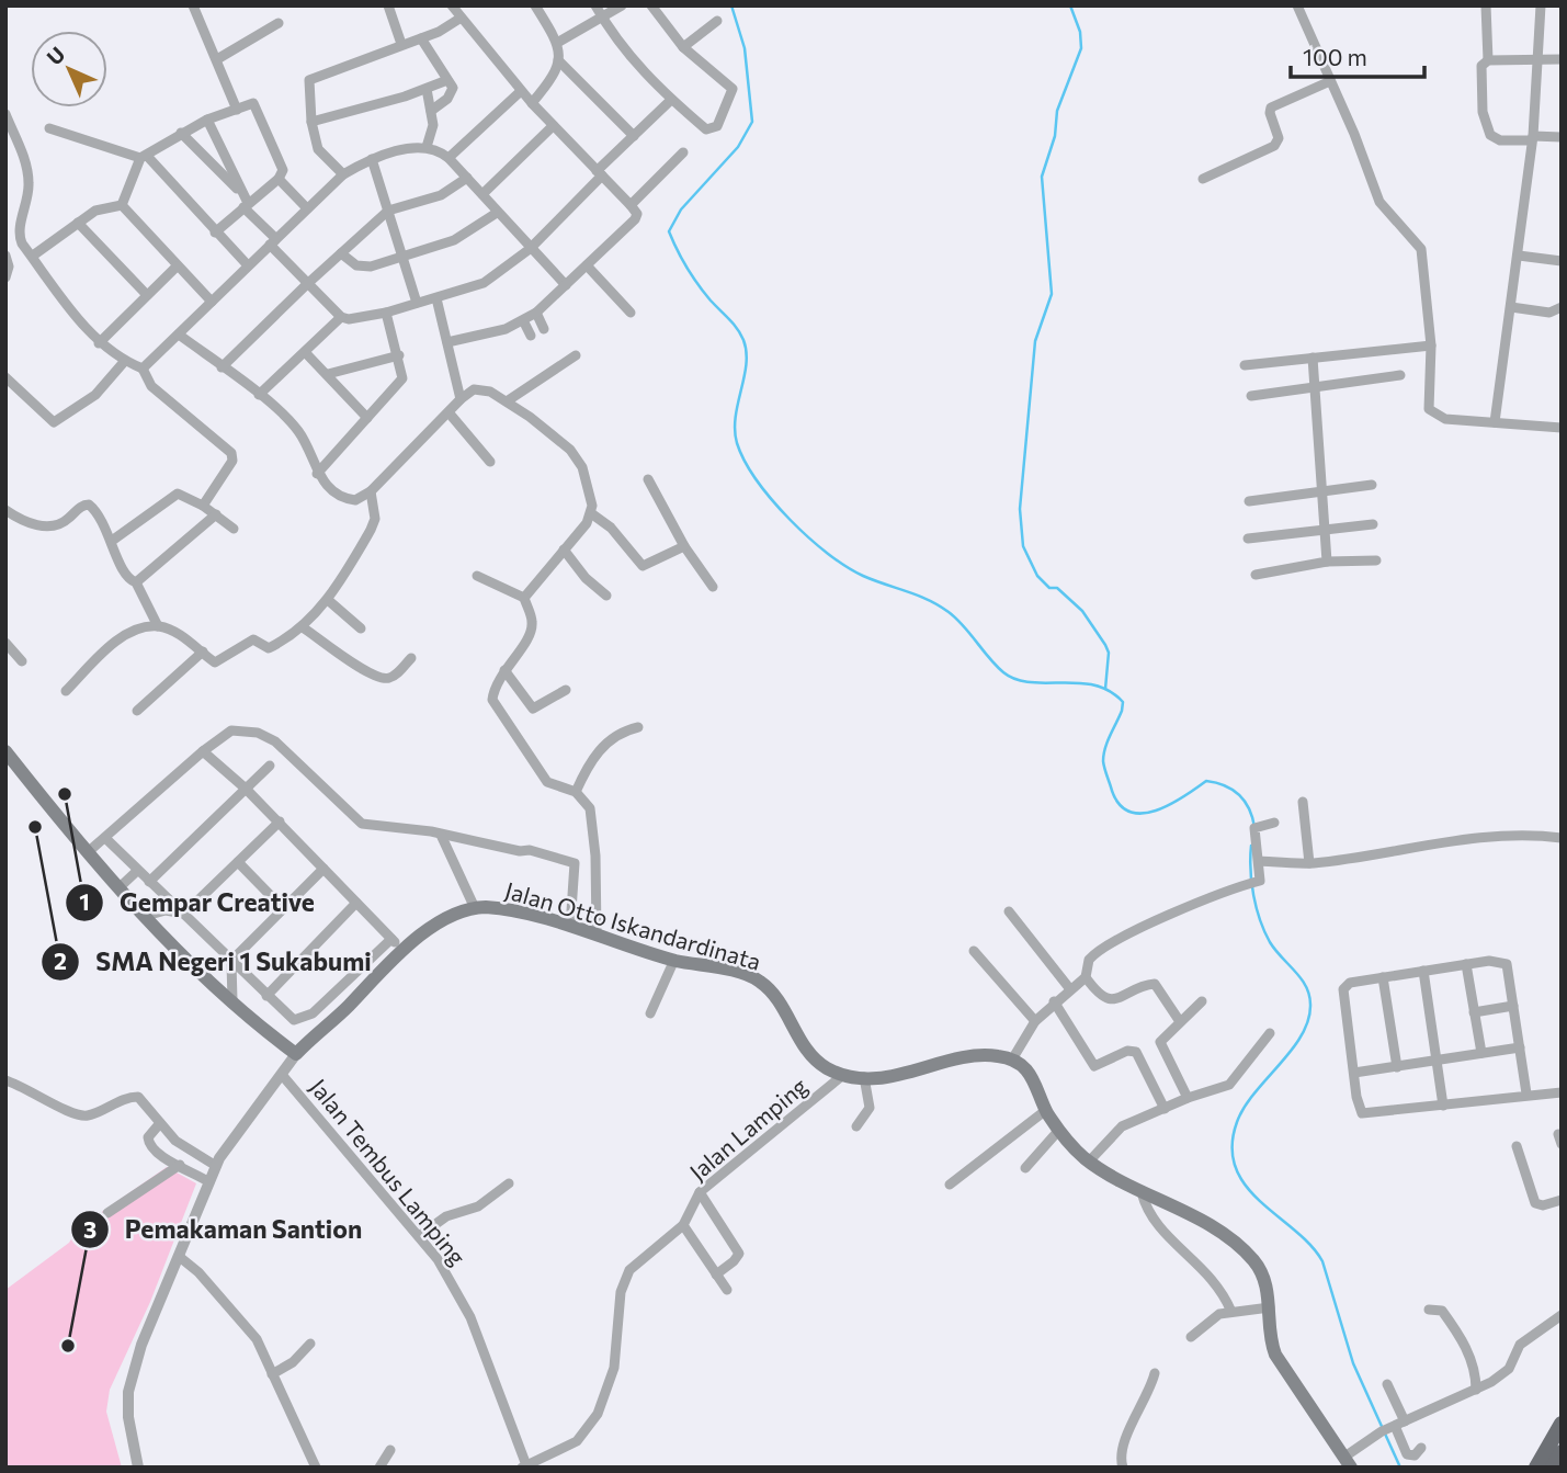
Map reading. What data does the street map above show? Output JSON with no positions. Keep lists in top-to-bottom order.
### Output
{
  "streets": {
    "main road": ["Jalan Otto Iskandardinata"],
    "street": ["Jalan Lamping", "Jalan Tembus Lamping"]
  },
  "crossings": [
    ["Jalan Otto Iskandardinata", "Jalan Lamping"],
    ["Jalan Lamping", "Jalan Tembus Lamping"]
  ],
  "places": ["Gempar Creative", "SMA Negeri 1 Sukabumi", "Pemakaman Santion"],
  "scale_bar": "100 m",
  "north": "top left"
}
